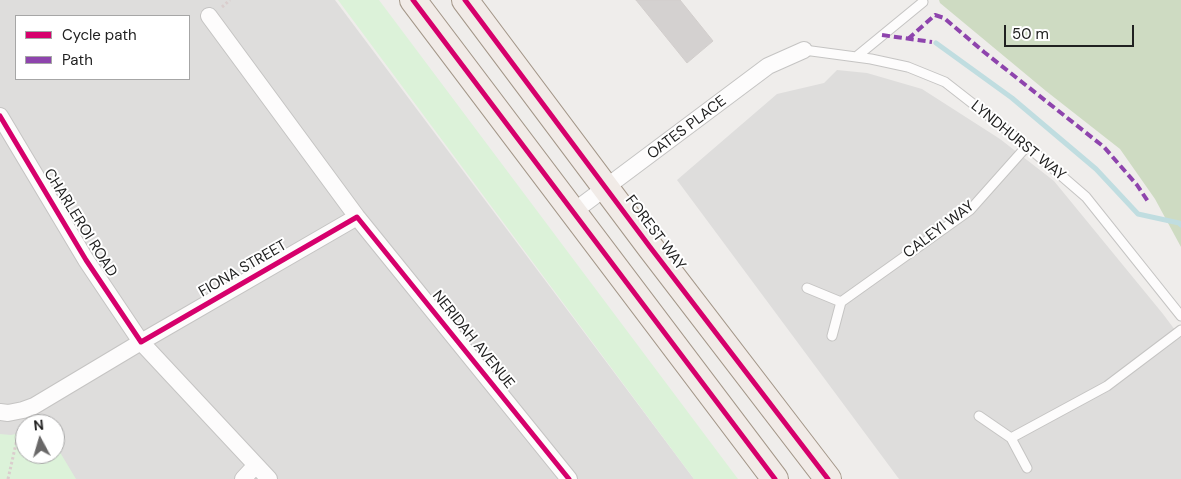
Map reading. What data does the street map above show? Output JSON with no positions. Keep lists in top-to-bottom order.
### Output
{
  "streets": {
    "main road": ["FOREST WAY"],
    "street": [
      "OATES PLACE",
      "CHARLEROI ROAD",
      "FIONA STREET",
      "NERIDAH AVENUE"
    ],
    "lane": ["LYNDHURST WAY", "CALEYI WAY"]
  },
  "crossings": [
    ["OATES PLACE", "LYNDHURST WAY"],
    ["OATES PLACE", "FOREST WAY"],
    ["LYNDHURST WAY", "CALEYI WAY"],
    ["CHARLEROI ROAD", "FIONA STREET"],
    ["FIONA STREET", "NERIDAH AVENUE"]
  ],
  "legend": ["Cycle path", "Path"],
  "scale_bar": "50 m",
  "north": "top"
}
